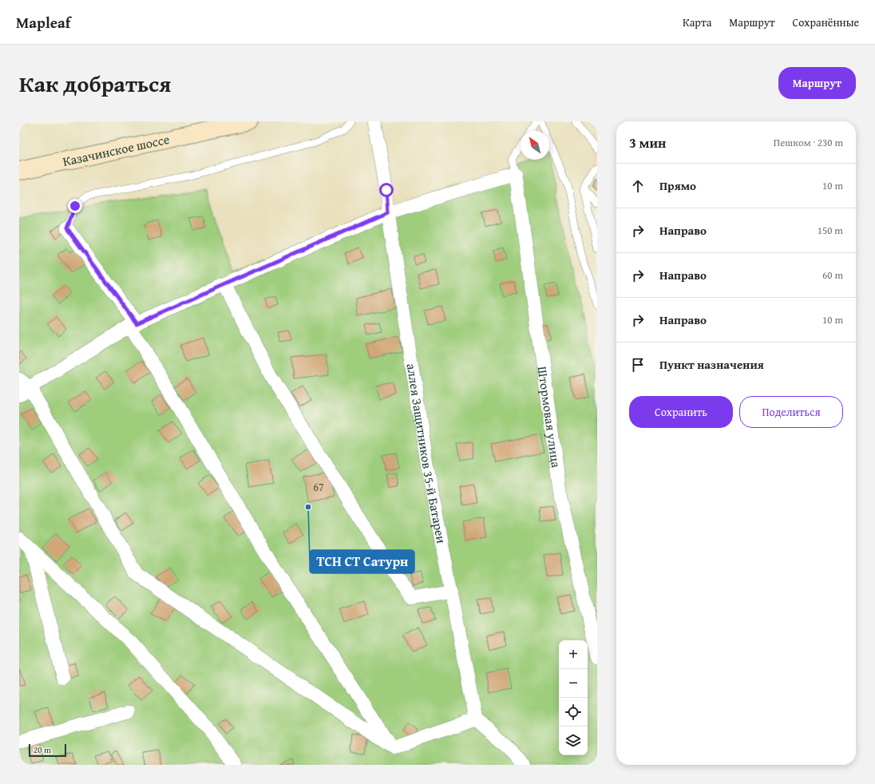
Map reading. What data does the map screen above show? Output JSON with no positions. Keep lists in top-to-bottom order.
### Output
{
  "streets": {
    "main road": ["Казачинское шоссе"],
    "street": ["Штормовая улица", "аллея Защитников 35-й Батареи"]
  },
  "places": ["ТСН СТ Сатурн"],
  "house_numbers": ["67"],
  "scale_bar": "20 m",
  "north": "top left",
  "page": {
    "header": "Mapleaf",
    "nav": ["Карта", "Маршрут", "Сохранённые"],
    "title": "Как добраться",
    "buttons": [
      "Маршрут",
      ["Сохранить", "Поделиться"]
    ],
    "heading": ["3 мин", "Пешком · 230 m"],
    "list": [
      ["Прямо", "10 m"],
      ["Направо", "150 m"],
      ["Направо", "60 m"],
      ["Направо", "10 m"],
      "Пункт назначения"
    ],
    "map_buttons": ["+", "−"],
    "scale": "20 m"
  }
}
